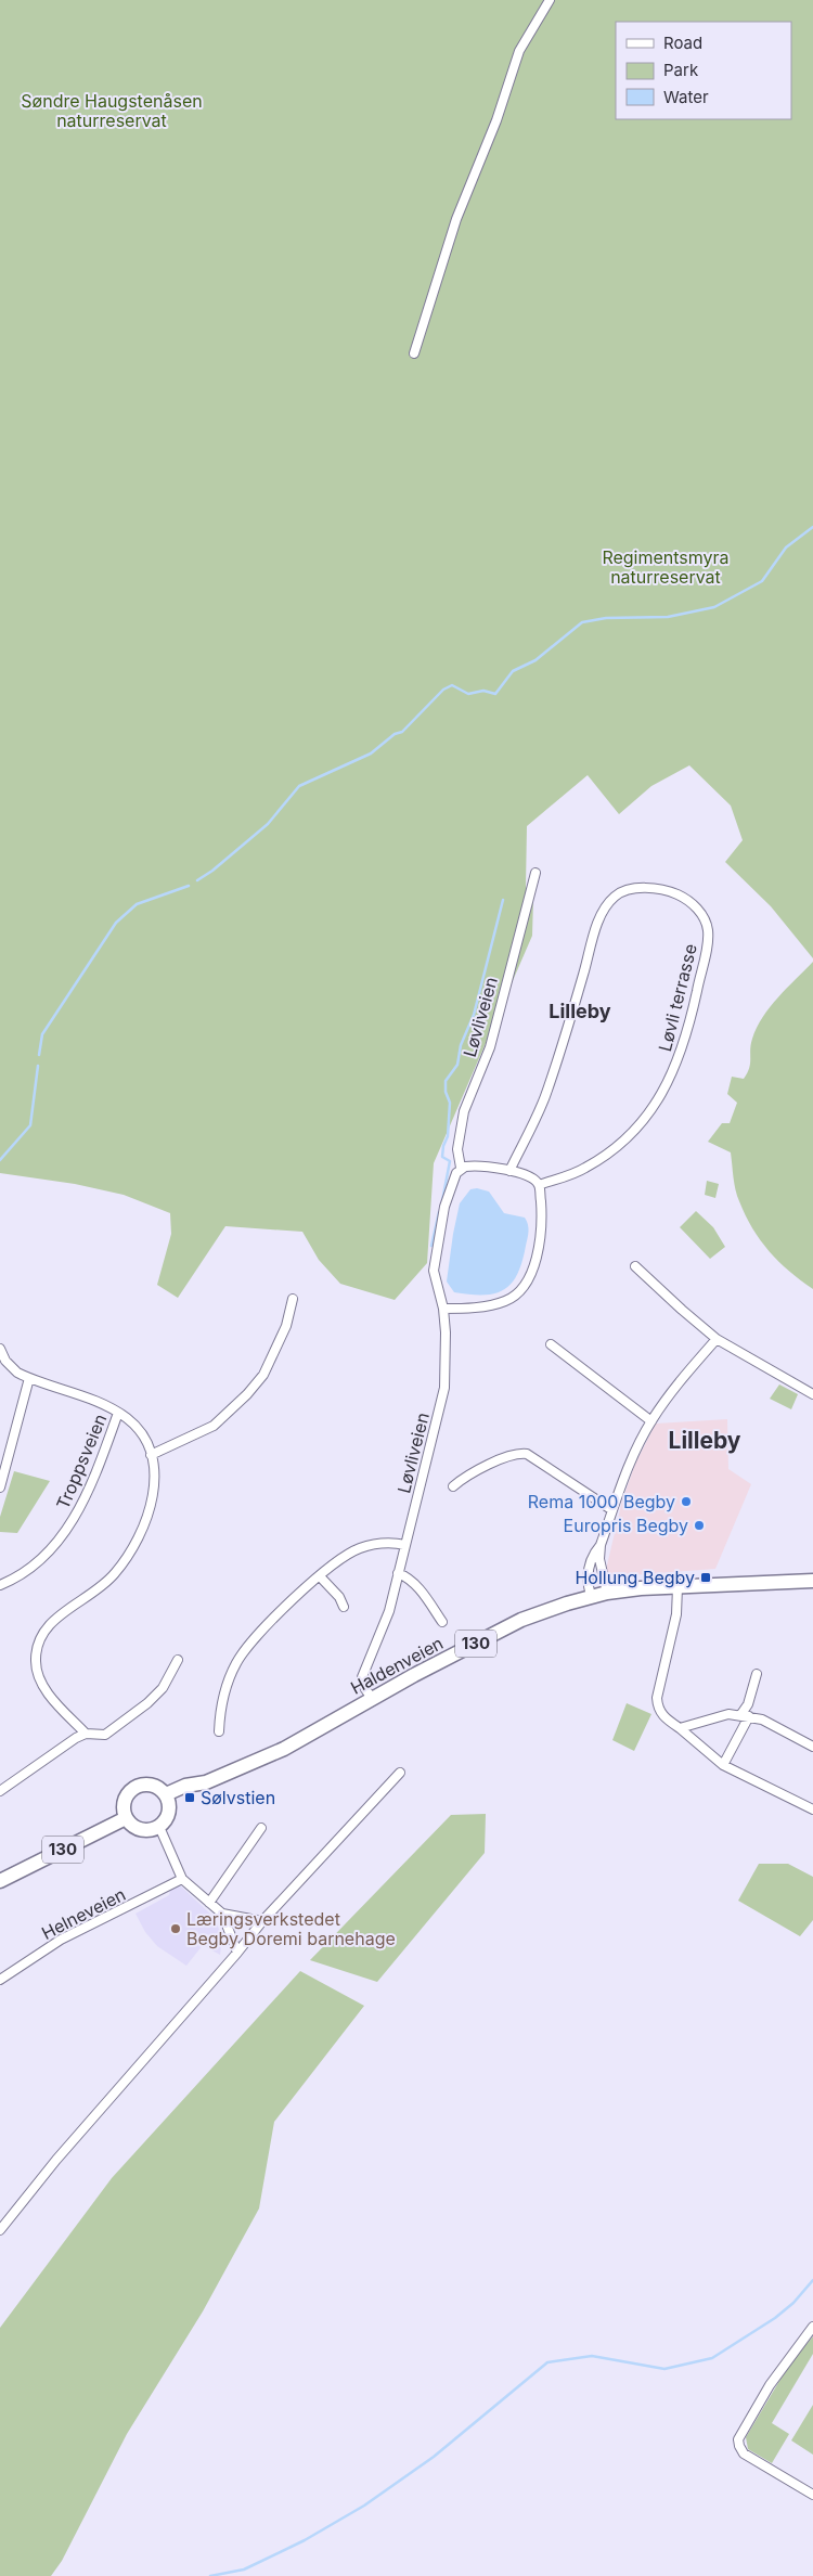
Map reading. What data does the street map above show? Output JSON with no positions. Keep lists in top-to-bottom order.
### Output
{
  "streets": {
    "main road": ["130", "Haldenveien"],
    "street": [
      "Løvli terrasse",
      "Løvliveien",
      "Troppsveien",
      "Helneveien"
    ]
  },
  "crossings": [
    ["Løvli terrasse", "Løvliveien"],
    ["Løvliveien", "Haldenveien"],
    ["130", "Haldenveien"]
  ],
  "districts": ["Lilleby", "Lilleby"],
  "parks": ["Søndre Haugstenåsen naturreservat", "Regimentsmyra naturreservat"],
  "places": {
    "other": ["Rema 1000 Begby", "Europris Begby", "Læringsverkstedet Begby Doremi barnehage"],
    "transit": ["Hollung Begby", "Sølvstien"]
  },
  "legend": ["Road", "Park", "Water"]
}
